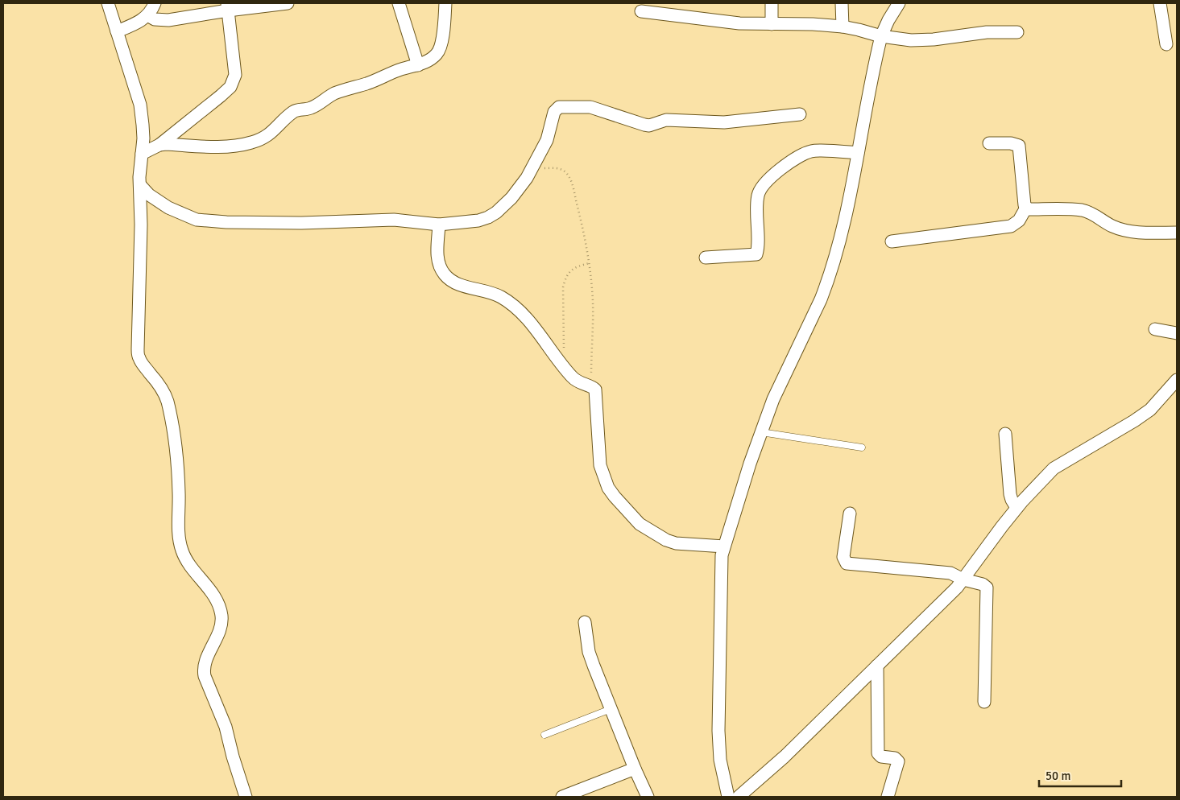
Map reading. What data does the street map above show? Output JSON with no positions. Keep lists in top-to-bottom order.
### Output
{
  "scale_bar": "50 m"
}
